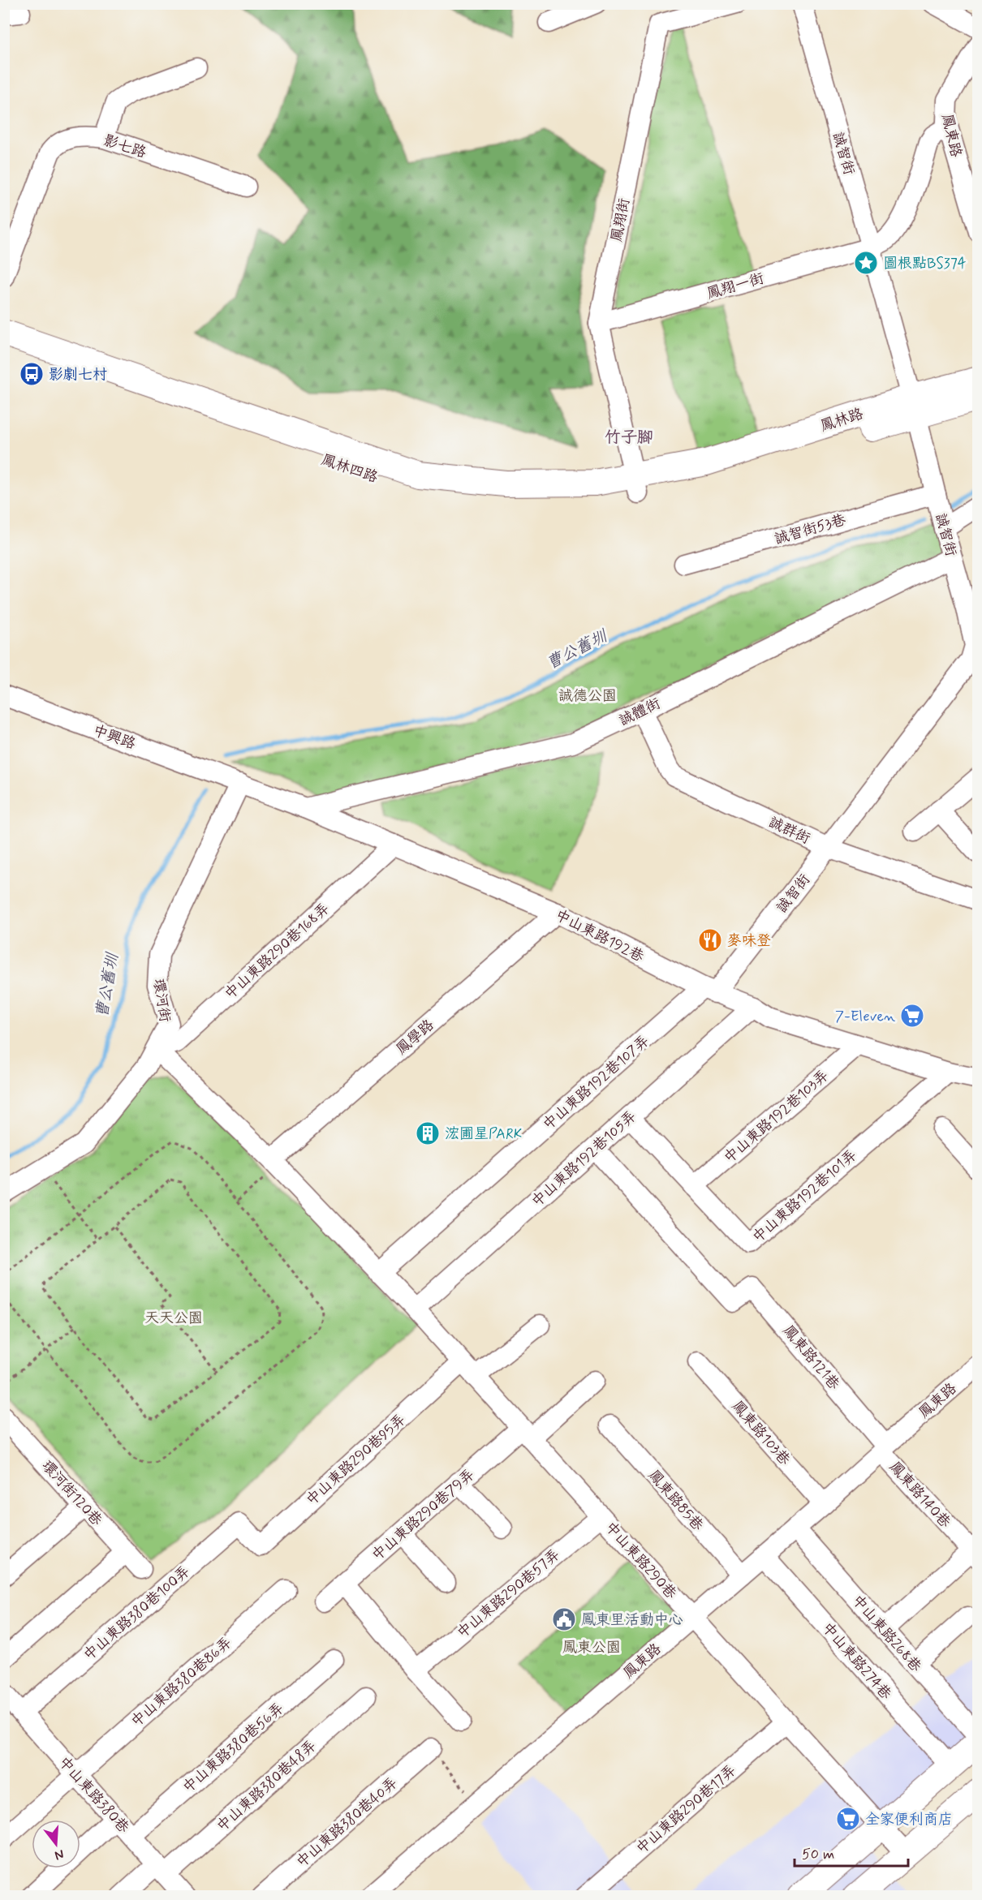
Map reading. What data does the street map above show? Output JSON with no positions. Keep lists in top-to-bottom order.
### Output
{
  "streets": {
    "main road": ["鳳林路", "鳳林四路"],
    "street": [
      "鳳東路",
      "影七路",
      "誠智街",
      "鳳翔街",
      "鳳翔一街",
      "誠智街53巷",
      "誠體街",
      "中興路",
      "誠群街",
      "中山東路192巷",
      "中山東路290巷168弄",
      "環河街",
      "鳳學路",
      "中山東路192巷107弄",
      "中山東路192巷103弄",
      "中山東路192巷105弄",
      "中山東路192巷101弄",
      "鳳東路121巷",
      "鳳東路103巷",
      "中山東路290巷95弄",
      "環河街120巷",
      "鳳東路140巷",
      "鳳東路85巷",
      "中山東路290巷79弄",
      "中山東路290巷",
      "中山東路290巷57弄",
      "中山東路380巷100弄",
      "中山東路268巷",
      "中山東路274巷",
      "中山東路380巷86弄",
      "中山東路380巷56弄",
      "中山東路380巷48弄",
      "中山東路380巷",
      "中山東路290巷17弄",
      "中山東路380巷40弄"
    ]
  },
  "crossings": [
    ["鳳東路", "鳳翔一街"],
    ["鳳東路", "鳳東路121巷"],
    ["鳳東路", "鳳東路103巷"],
    ["鳳東路", "鳳東路140巷"],
    ["鳳東路", "鳳東路85巷"],
    ["鳳東路", "中山東路290巷"],
    ["鳳東路", "中山東路268巷"],
    ["鳳東路", "中山東路274巷"],
    ["誠智街", "鳳翔一街"],
    ["誠智街", "鳳林路"],
    ["誠智街", "誠智街53巷"],
    ["誠智街", "誠體街"],
    ["誠智街", "誠群街"],
    ["誠智街", "中山東路192巷"],
    ["誠智街", "中山東路192巷107弄"],
    ["鳳翔街", "鳳翔一街"],
    ["鳳翔街", "鳳林四路"],
    ["鳳林路", "鳳林四路"],
    ["誠體街", "誠群街"],
    ["誠體街", "中山東路192巷"],
    ["中興路", "中山東路192巷"],
    ["中興路", "環河街"],
    ["中山東路192巷", "中山東路290巷168弄"],
    ["中山東路192巷", "環河街"],
    ["中山東路192巷", "鳳學路"],
    ["中山東路192巷", "中山東路192巷107弄"],
    ["中山東路192巷", "中山東路192巷103弄"],
    ["中山東路192巷", "中山東路192巷105弄"],
    ["中山東路192巷", "中山東路192巷101弄"],
    ["中山東路290巷168弄", "環河街"],
    ["中山東路290巷168弄", "中山東路290巷"],
    ["環河街", "中山東路290巷"],
    ["鳳學路", "中山東路290巷"],
    ["中山東路192巷107弄", "中山東路290巷"],
    ["中山東路192巷103弄", "中山東路192巷101弄"],
    ["中山東路192巷105弄", "中山東路192巷101弄"],
    ["中山東路192巷105弄", "鳳東路121巷"],
    ["中山東路192巷105弄", "中山東路290巷"],
    ["鳳東路121巷", "鳳東路140巷"],
    ["中山東路290巷95弄", "中山東路290巷"],
    ["中山東路290巷95弄", "中山東路380巷100弄"],
    ["中山東路290巷79弄", "中山東路290巷"],
    ["中山東路290巷", "中山東路290巷57弄"],
    ["中山東路290巷", "中山東路290巷17弄"],
    ["中山東路380巷100弄", "中山東路380巷"],
    ["中山東路380巷86弄", "中山東路380巷"],
    ["中山東路380巷56弄", "中山東路380巷"],
    ["中山東路380巷48弄", "中山東路380巷"]
  ],
  "districts": ["竹子腳"],
  "water": ["曹公舊圳"],
  "parks": ["誠德公園", "天天公園", "鳳東公園"],
  "places": {
    "place": ["圖根點BS374"],
    "bus stop": ["影劇七村"],
    "restaurant": ["麥味登"],
    "supermarket": ["7-Eleven", "全家便利商店"],
    "building": ["浤圃星PARK"],
    "public building": ["鳳東里活動中心"]
  },
  "scale_bar": "50 m",
  "north": "bottom"
}
